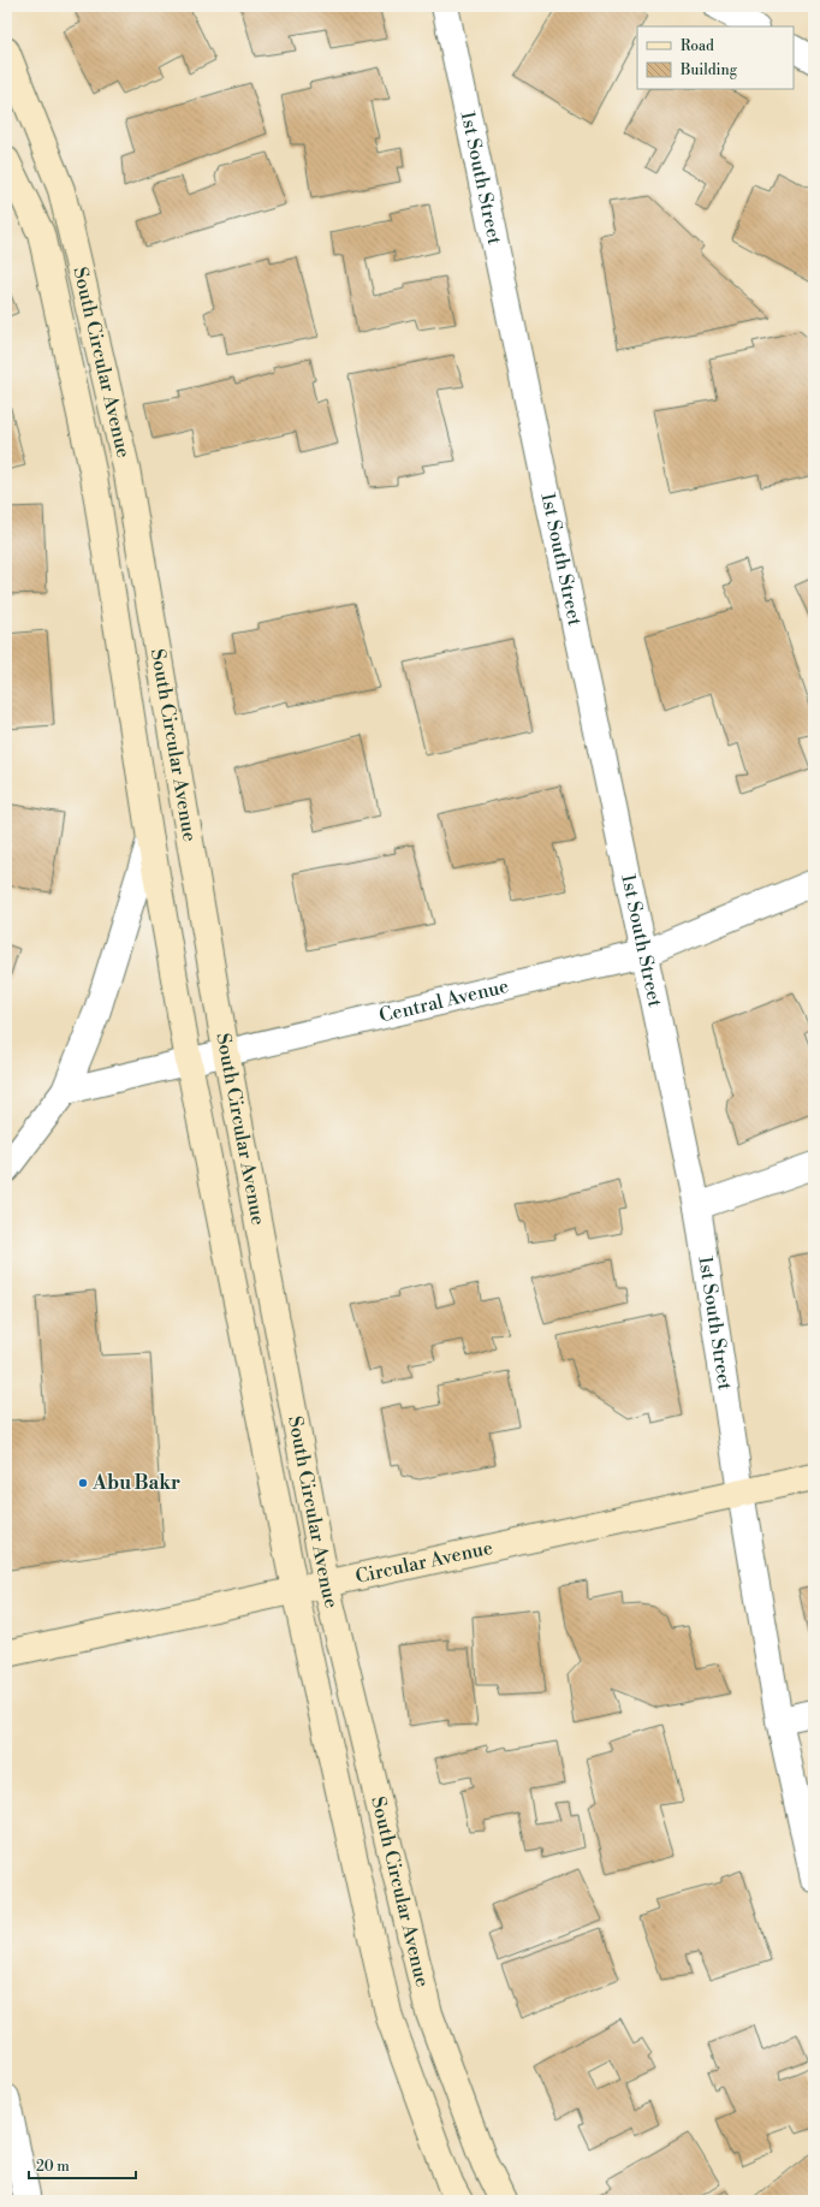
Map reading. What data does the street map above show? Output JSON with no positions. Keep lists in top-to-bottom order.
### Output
{
  "streets": {
    "main road": ["South Circular Avenue", "Circular Avenue"],
    "street": ["1st South Street", "Central Avenue"]
  },
  "crossings": [
    ["1st South Street", "Central Avenue"],
    ["1st South Street", "Circular Avenue"],
    ["South Circular Avenue", "Central Avenue"],
    ["South Circular Avenue", "Circular Avenue"]
  ],
  "places": ["Abu Bakr"],
  "legend": ["Road", "Building"],
  "scale_bar": "20 m"
}
